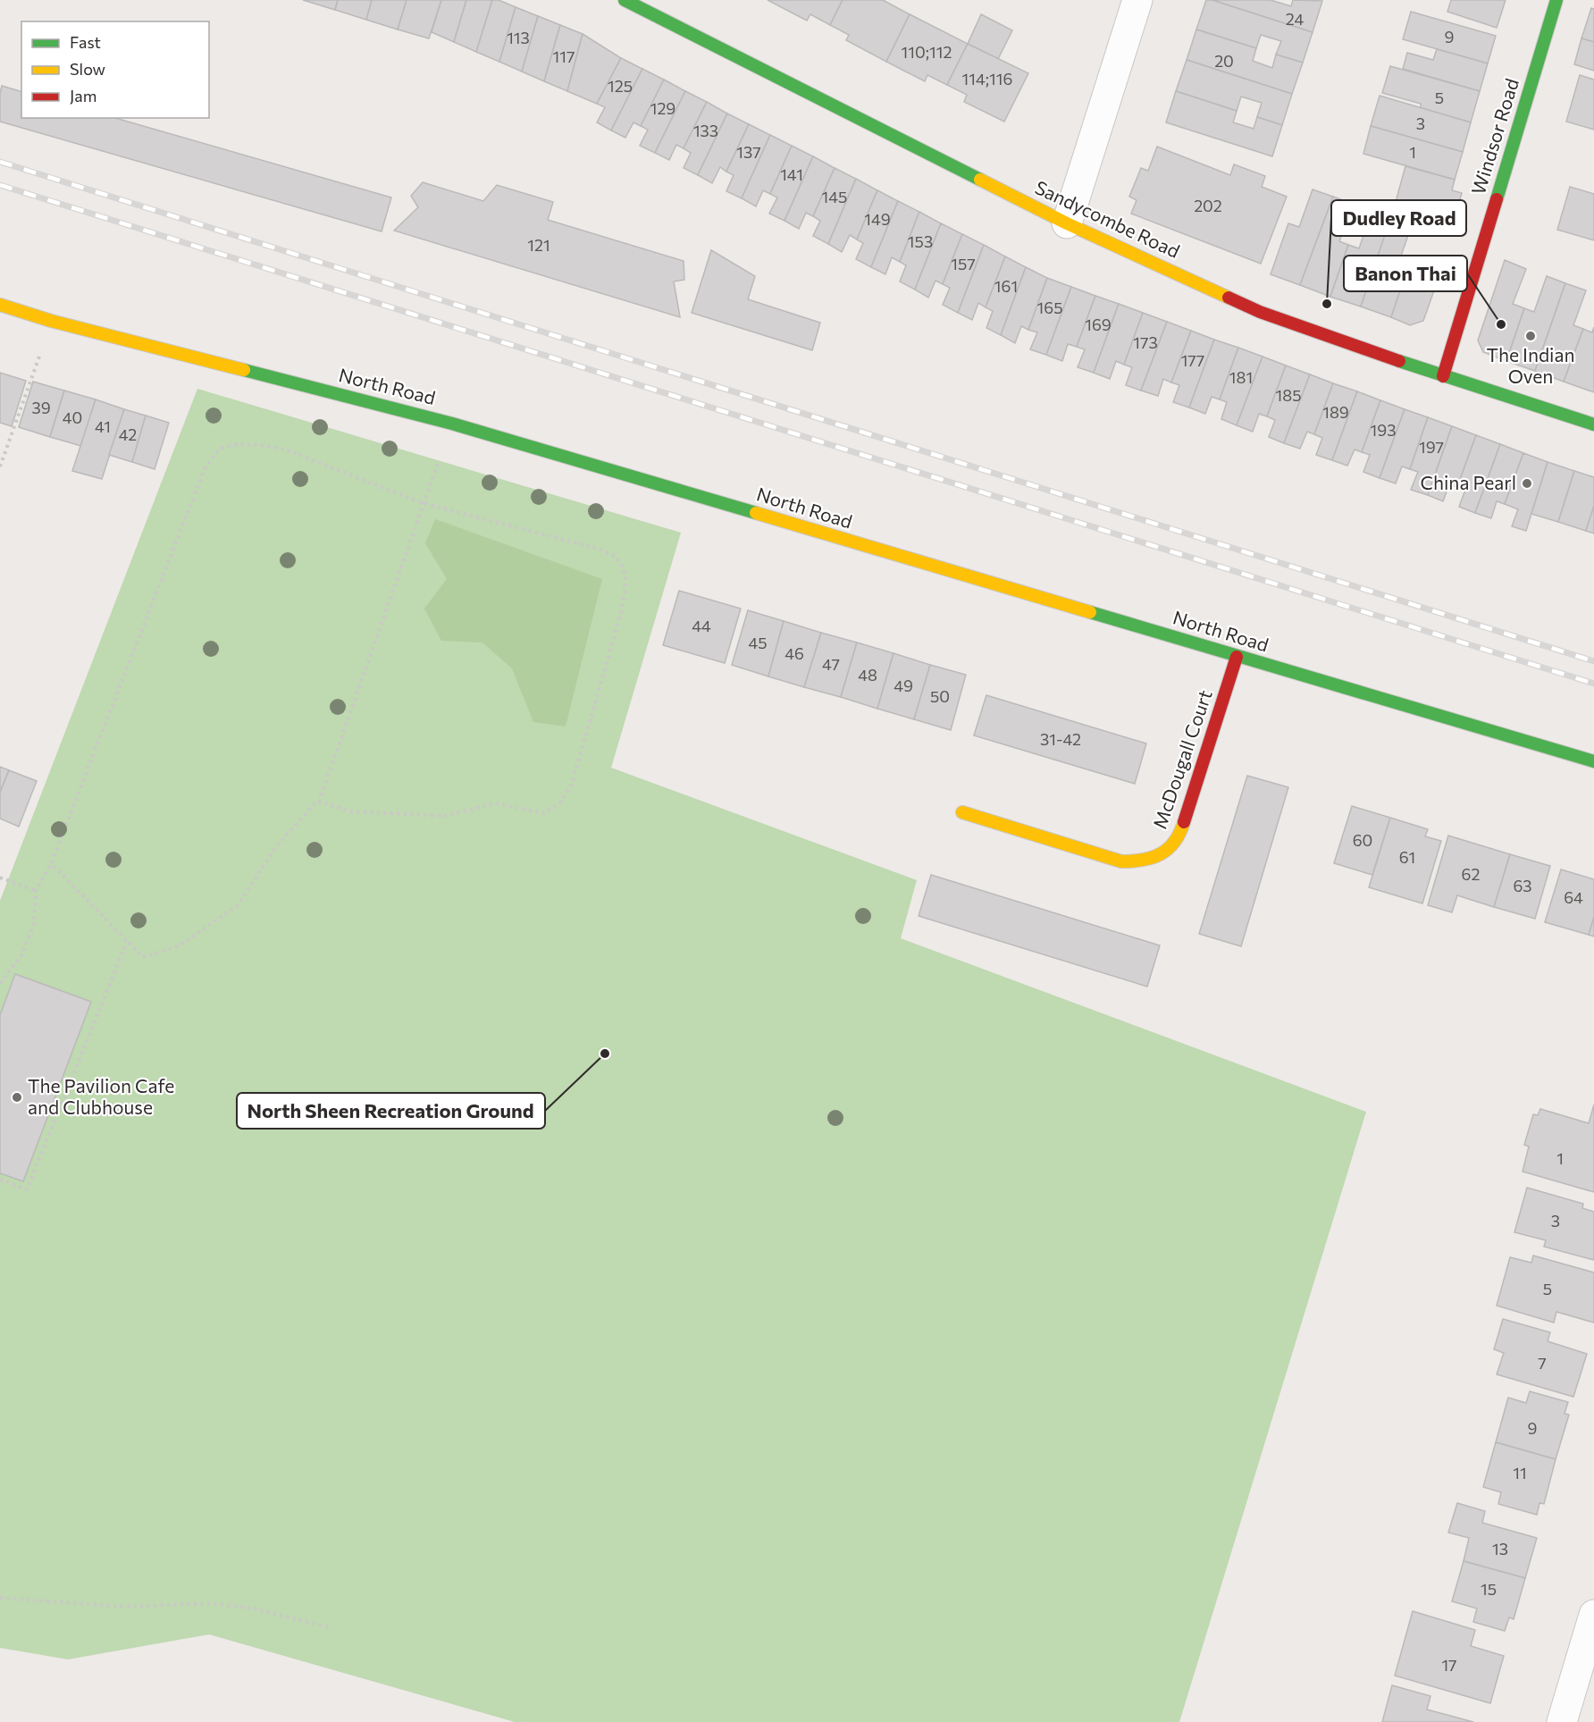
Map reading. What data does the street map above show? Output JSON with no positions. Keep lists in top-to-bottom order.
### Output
{
  "streets": {
    "street": [
      "Windsor Road",
      "Sandycombe Road",
      "North Road",
      "McDougall Court"
    ]
  },
  "crossings": [
    ["Windsor Road", "Sandycombe Road"],
    ["North Road", "McDougall Court"]
  ],
  "places": [
    "Dudley Road",
    "Banon Thai",
    "The Indian Oven",
    "China Pearl",
    "North Sheen Recreation Ground",
    "The Pavilion Cafe and Clubhouse"
  ],
  "house_numbers": [
    "24",
    "9",
    "113",
    "110;112",
    "117",
    "20",
    "114;116",
    "125",
    "5",
    "129",
    "3",
    "133",
    "137",
    "1",
    "141",
    "145",
    "202",
    "149",
    "153",
    "121",
    "157",
    "161",
    "165",
    "169",
    "173",
    "177",
    "181",
    "185",
    "39",
    "189",
    "40",
    "41",
    "193",
    "42",
    "197",
    "44",
    "45",
    "46",
    "47",
    "48",
    "49",
    "50",
    "31-42",
    "60",
    "61",
    "62",
    "63",
    "64",
    "1",
    "3",
    "5",
    "7",
    "9",
    "11",
    "13",
    "15",
    "17"
  ],
  "legend": ["Fast", "Slow", "Jam"]
}
